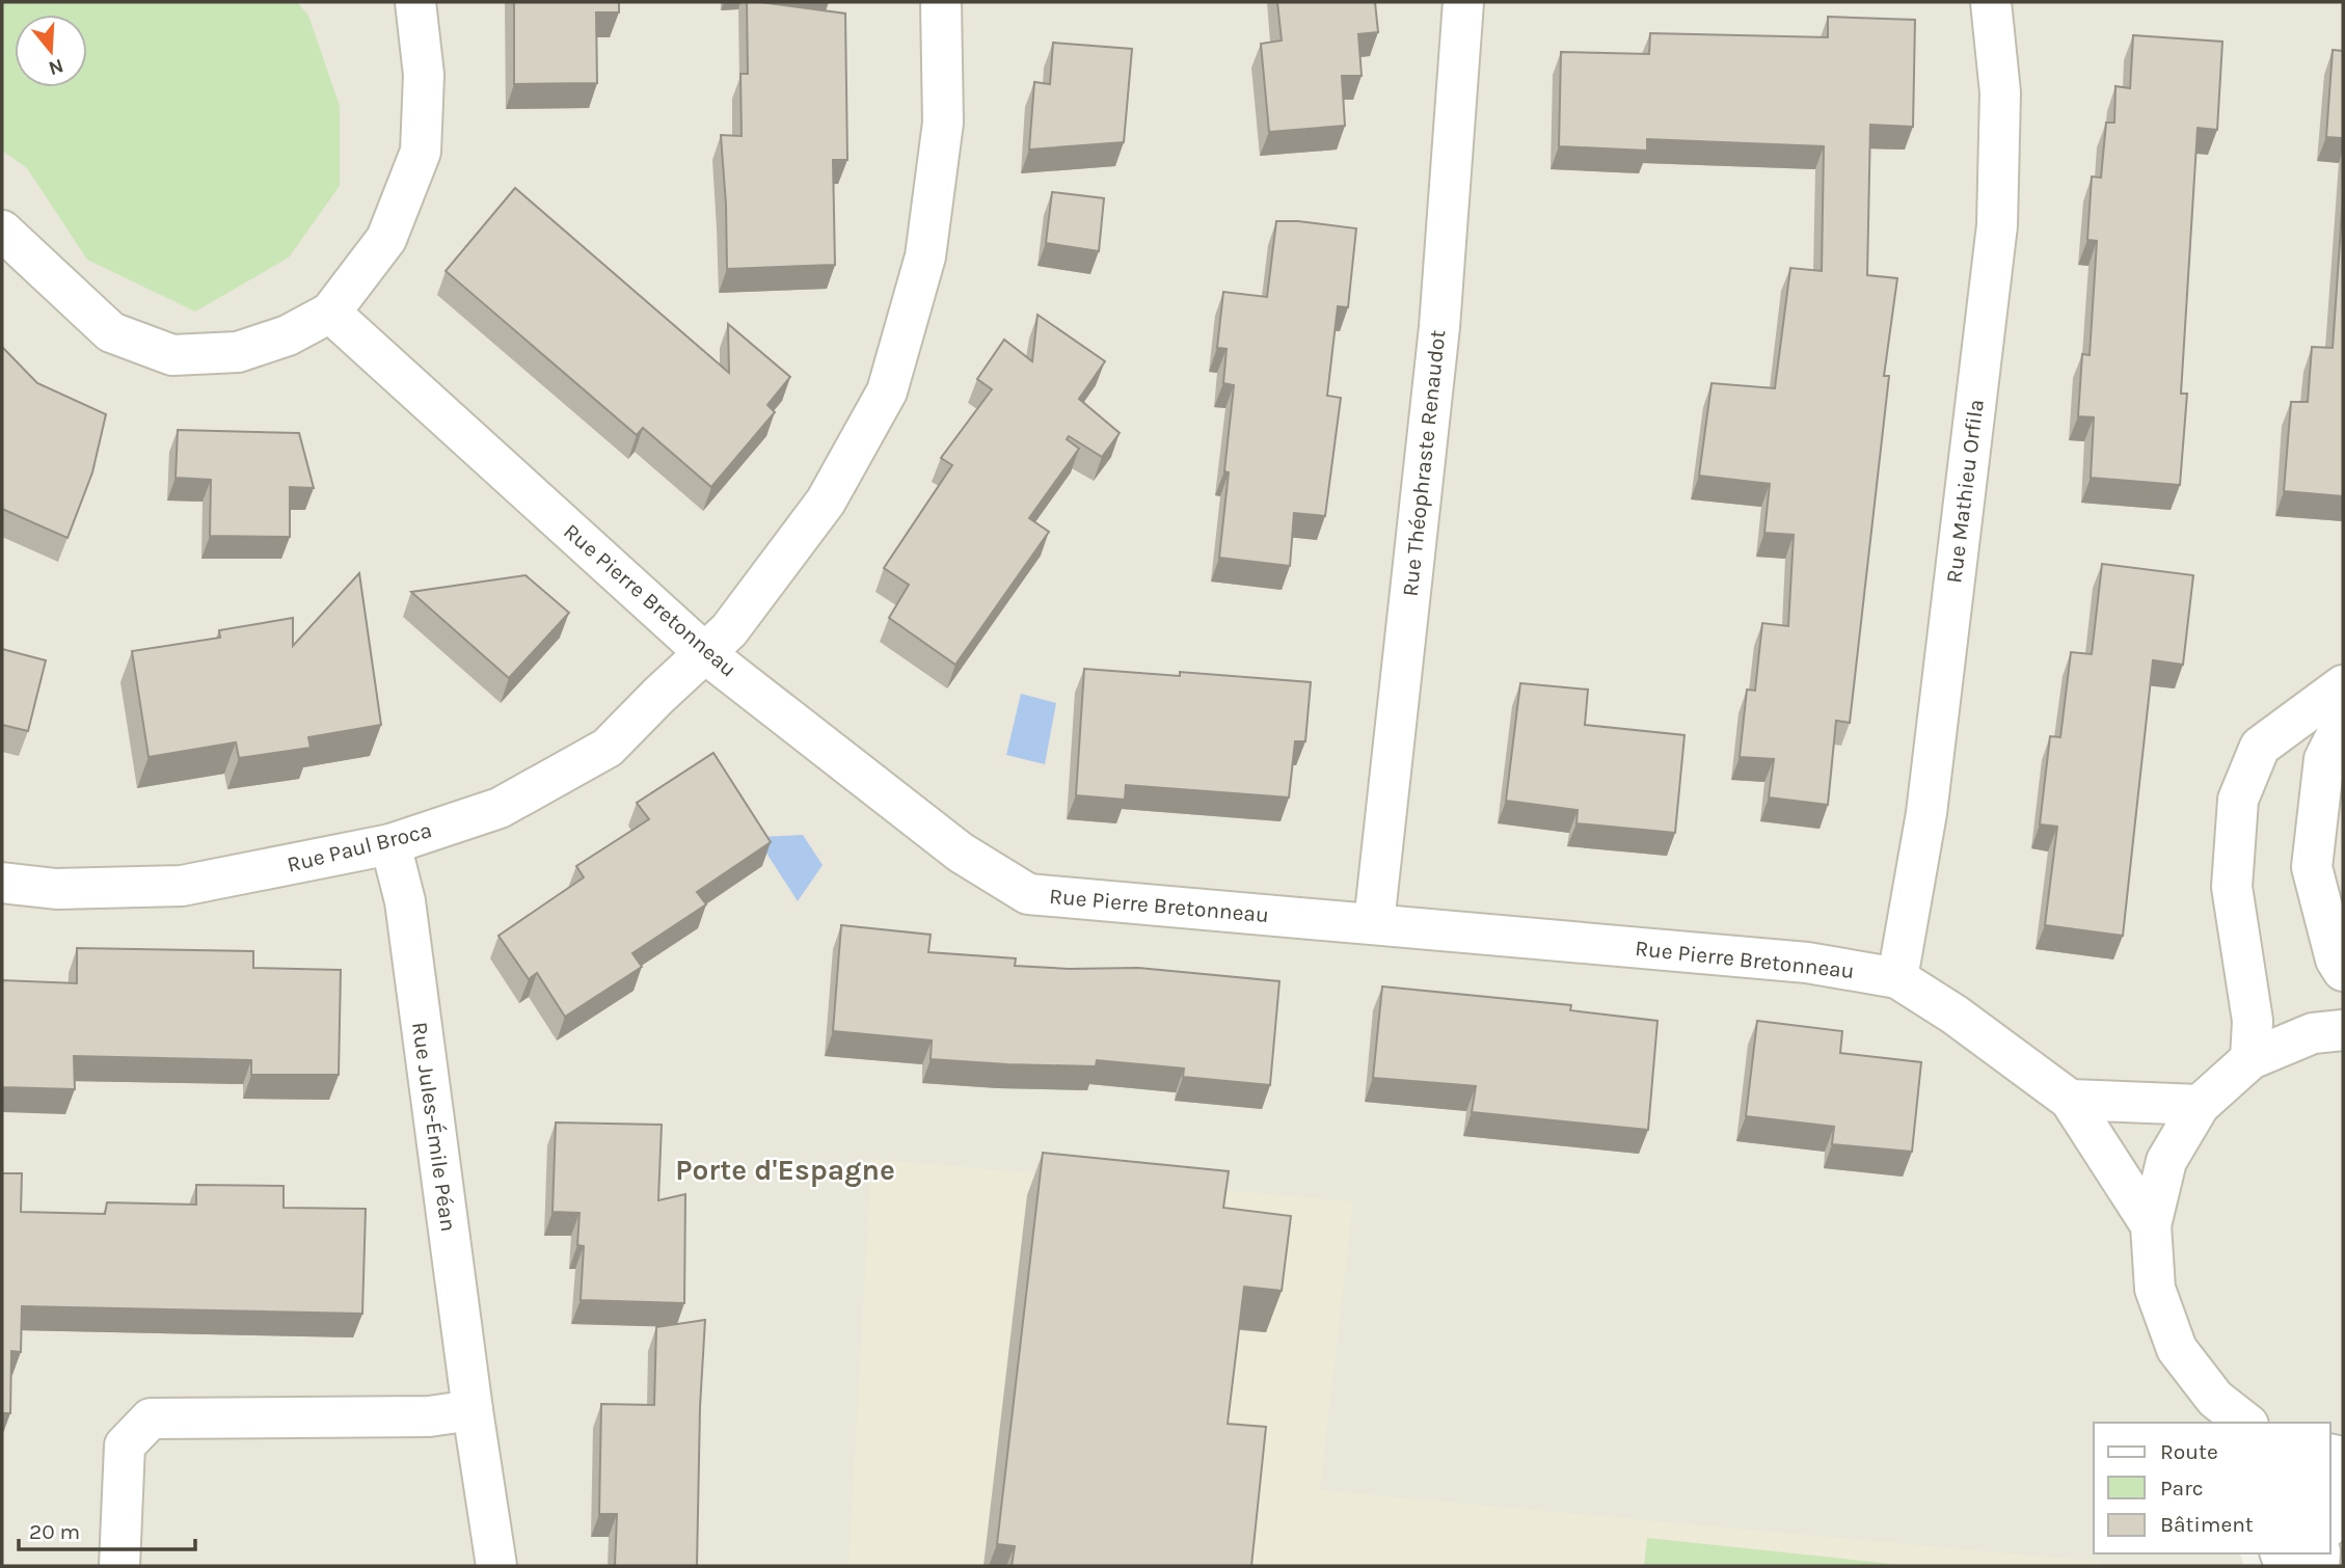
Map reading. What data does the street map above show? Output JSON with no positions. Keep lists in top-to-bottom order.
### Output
{
  "streets": {
    "street": [
      "Rue Théophraste Renaudot",
      "Rue Mathieu Orfila",
      "Rue Pierre Bretonneau",
      "Rue Paul Broca",
      "Rue Jules-Émile Péan"
    ]
  },
  "crossings": [
    ["Rue Théophraste Renaudot", "Rue Pierre Bretonneau"],
    ["Rue Mathieu Orfila", "Rue Pierre Bretonneau"],
    ["Rue Pierre Bretonneau", "Rue Paul Broca"],
    ["Rue Paul Broca", "Rue Jules-Émile Péan"]
  ],
  "districts": ["Porte d'Espagne"],
  "legend": ["Route", "Parc", "Bâtiment"],
  "scale_bar": "20 m",
  "north": "bottom"
}
